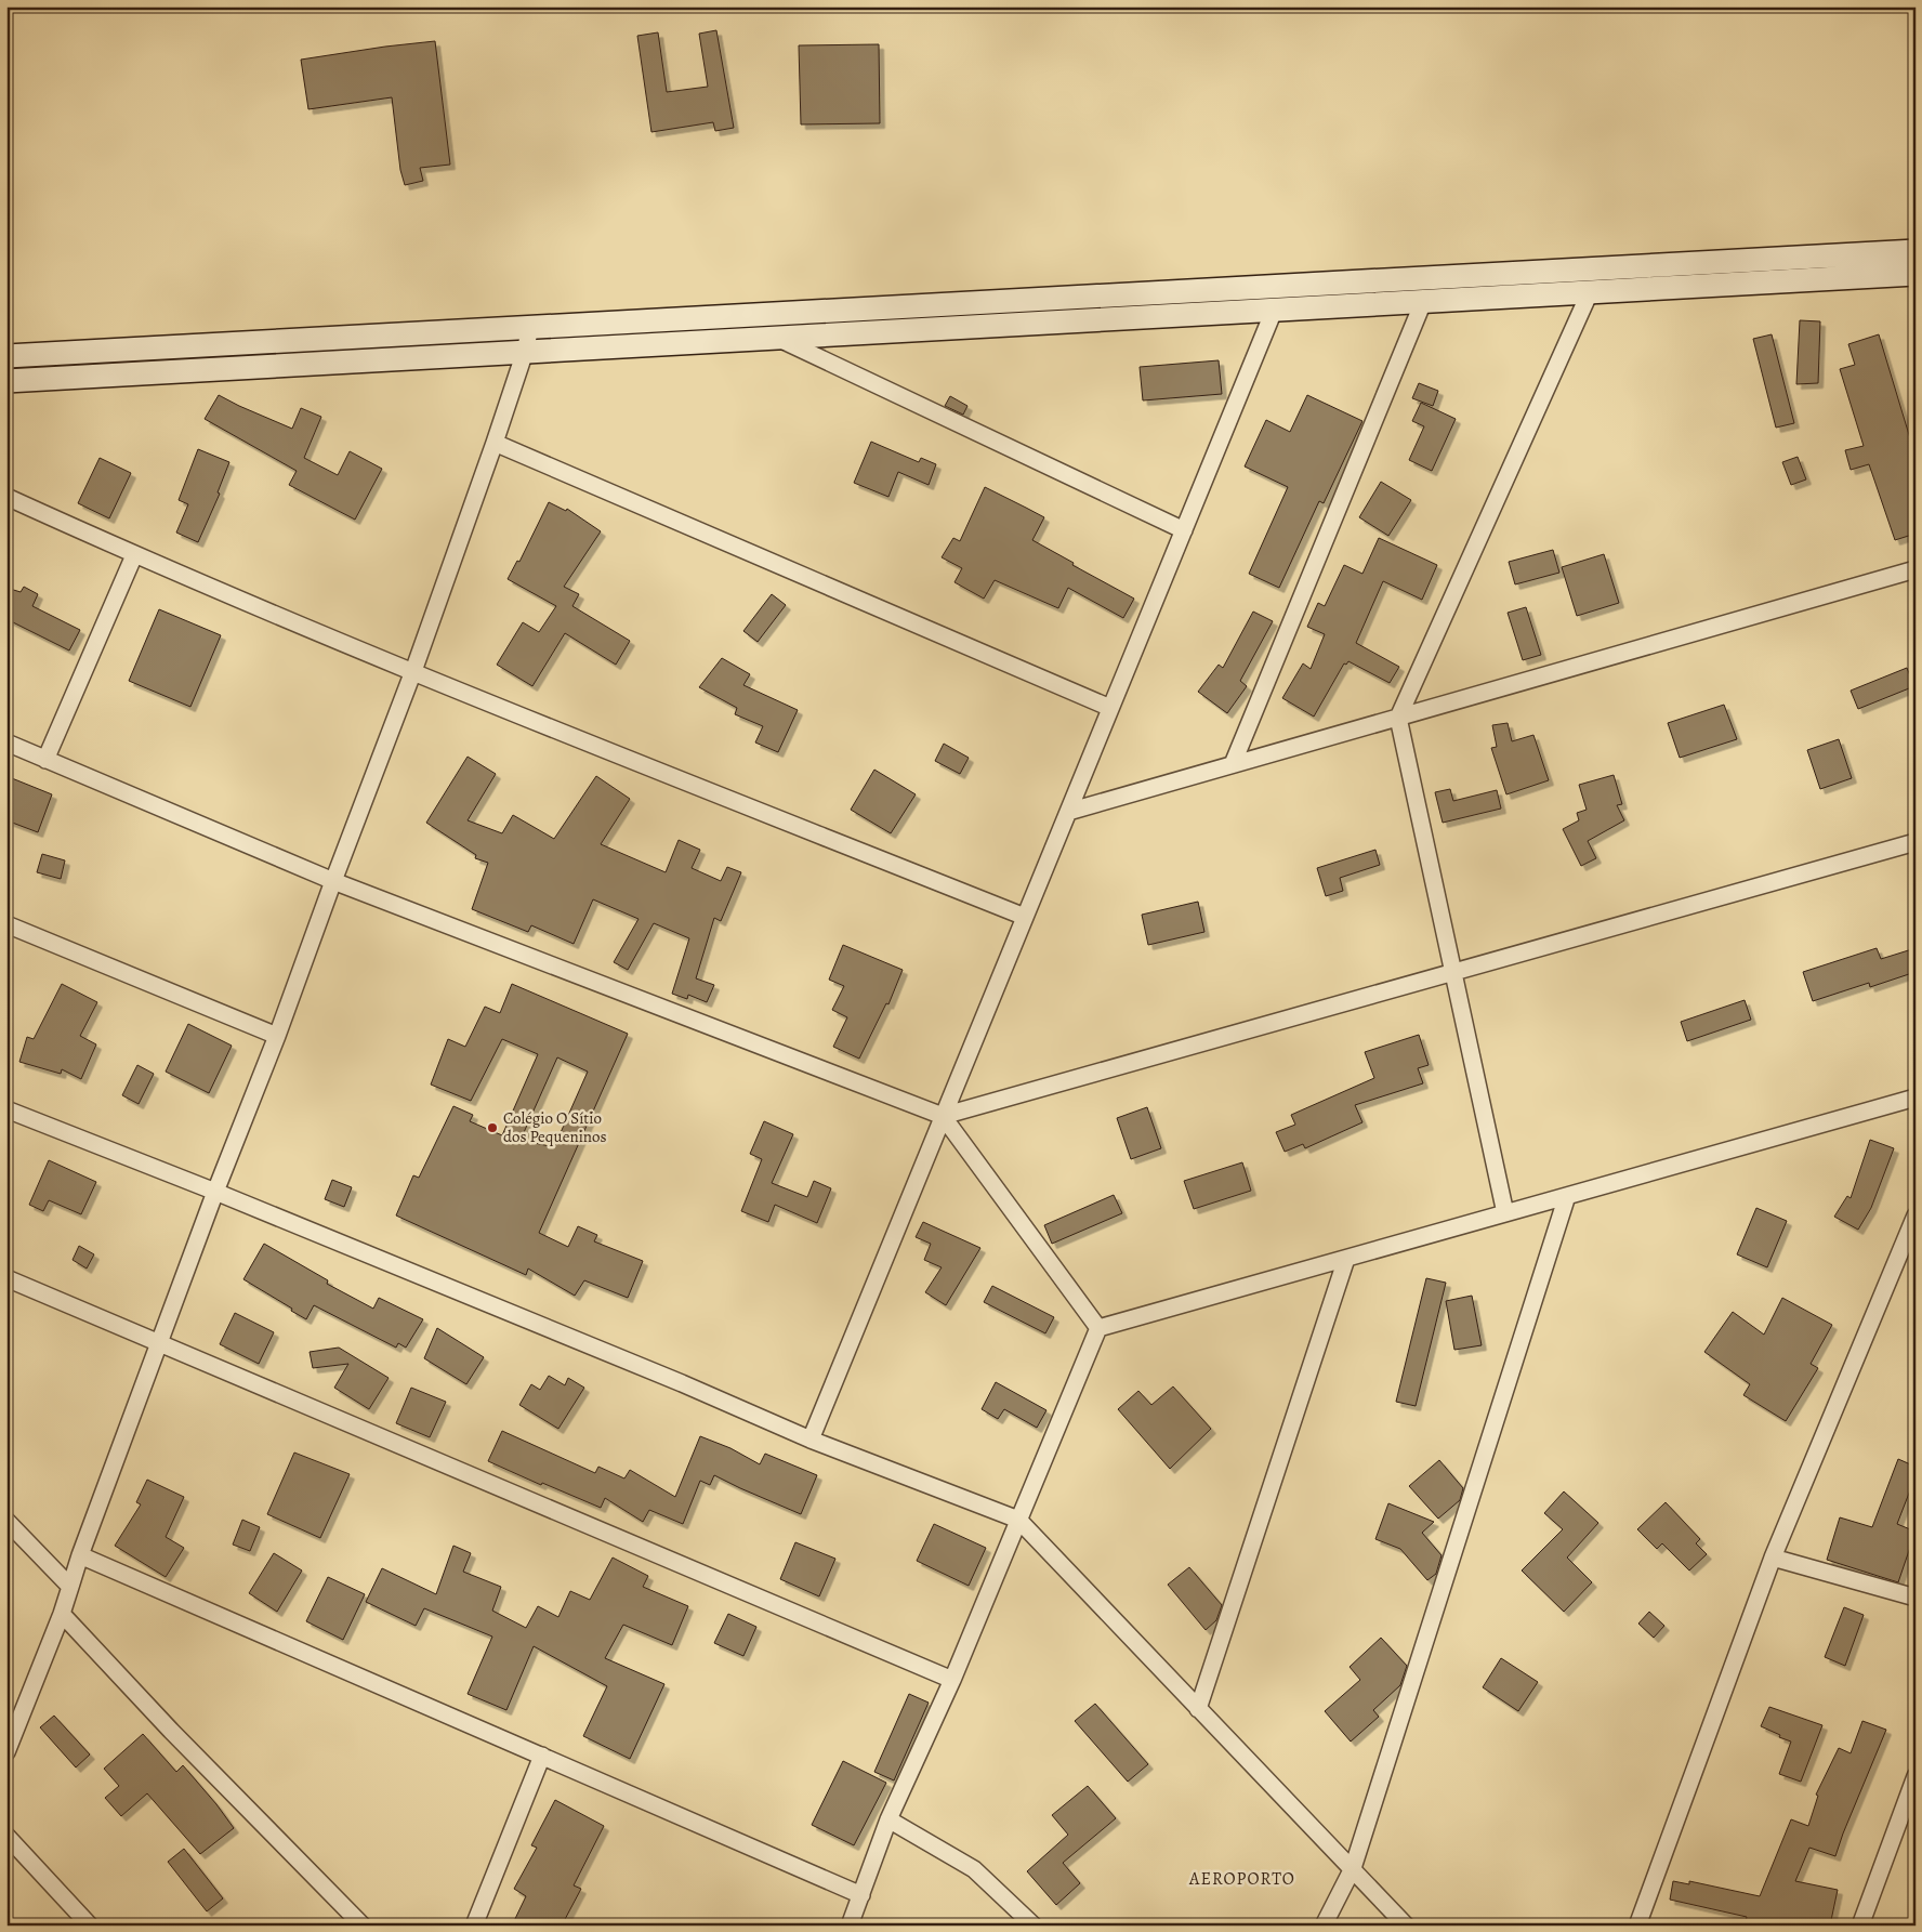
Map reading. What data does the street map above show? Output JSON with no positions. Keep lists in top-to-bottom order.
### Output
{
  "districts": ["AEROPORTO"],
  "places": ["Colégio O Sítio dos Pequeninos"]
}
